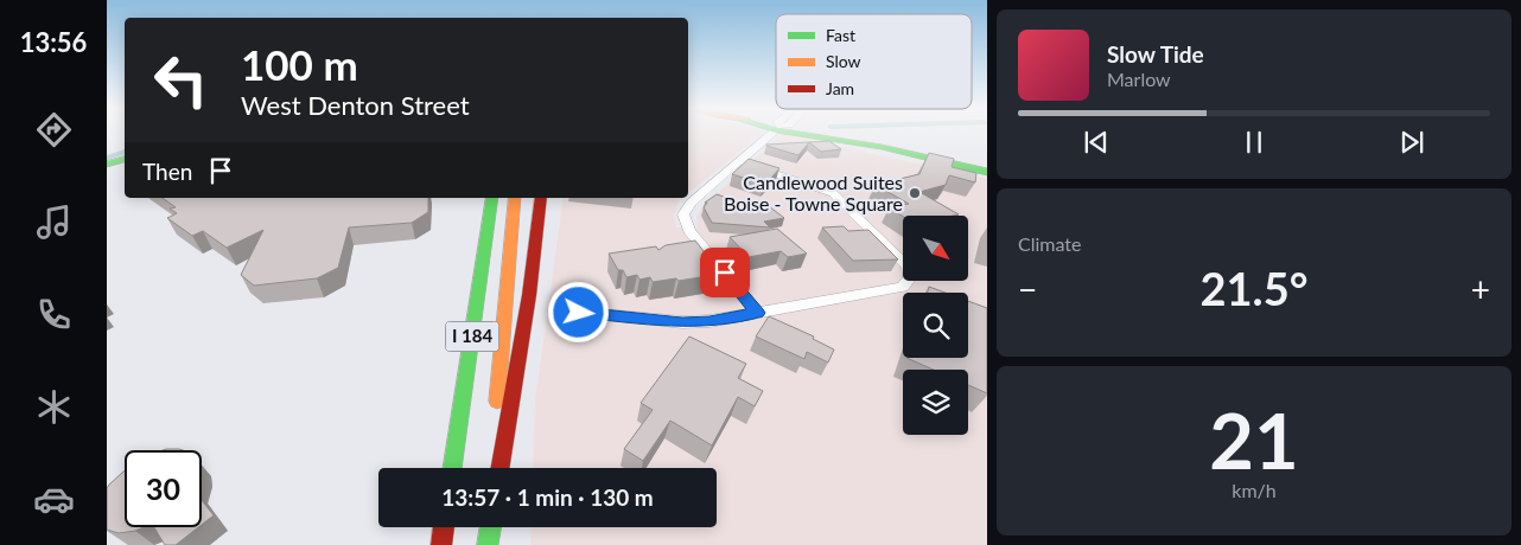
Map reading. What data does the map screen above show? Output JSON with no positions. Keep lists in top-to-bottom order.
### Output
{
  "streets": {
    "main road": ["I 184"]
  },
  "places": ["Candlewood Suites Boise - Towne Square"],
  "legend": ["Fast", "Slow", "Jam"],
  "north": "bottom right",
  "page": {
    "tabs": "13:56",
    "turn": ["100 m", "West Denton Street"],
    "song": ["Slow Tide", "Marlow"],
    "then": "Then",
    "tile": [
      "Climate",
      ["21", "km/h"]
    ],
    "heat": ["−", "21.5°", "+"],
    "limit": "30",
    "trip": "13:57 · 1 min · 130 m"
  }
}
